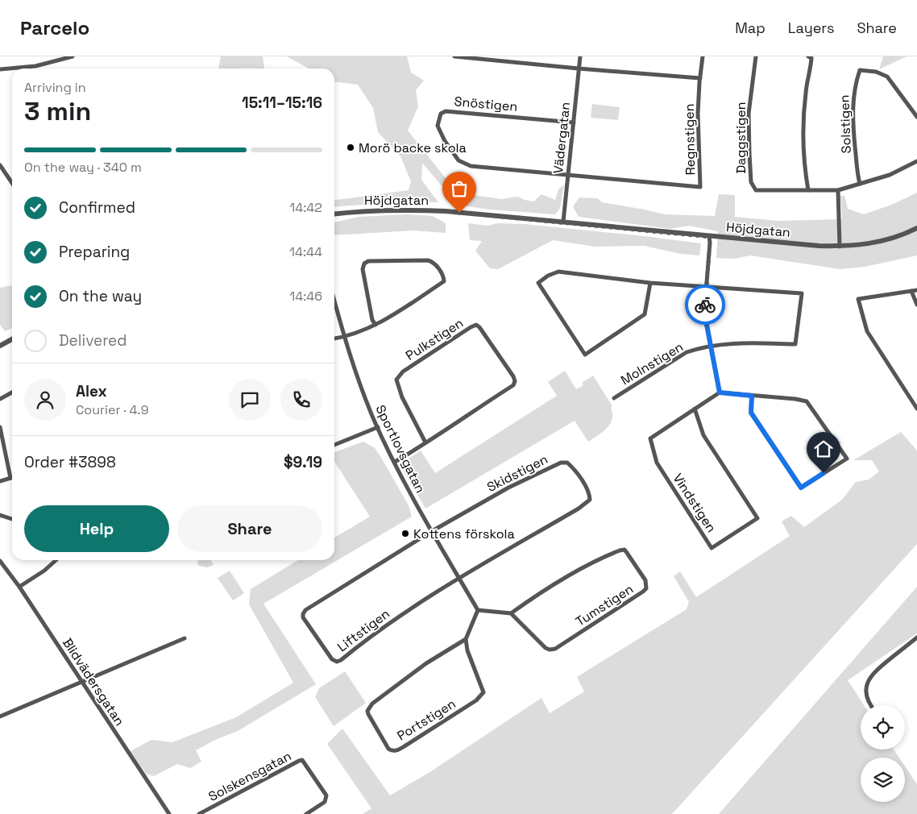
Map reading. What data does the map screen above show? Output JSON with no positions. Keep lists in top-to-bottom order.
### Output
{
  "streets": {
    "street": [
      "Snöstigen",
      "Solstigen",
      "Vädergatan",
      "Daggstigen",
      "Regnstigen",
      "Höjdgatan",
      "Pulkstigen",
      "Molnstigen",
      "Sportlovsgatan",
      "Skidstigen",
      "Vindstigen",
      "Tumstigen",
      "Liftstigen",
      "Blidvädersgatan",
      "Portstigen",
      "Solskensgatan"
    ]
  },
  "crossings": [
    ["Snöstigen", "Vädergatan"],
    ["Snöstigen", "Regnstigen"],
    ["Vädergatan", "Regnstigen"],
    ["Vädergatan", "Höjdgatan"],
    ["Pulkstigen", "Sportlovsgatan"],
    ["Sportlovsgatan", "Skidstigen"],
    ["Sportlovsgatan", "Liftstigen"],
    ["Skidstigen", "Liftstigen"]
  ],
  "places": ["Morö backe skola", "Kottens förskola"],
  "page": {
    "header": "Parcelo",
    "nav": ["Map", "Layers", "Share"],
    "heading": ["3 min", "Arriving in", "15:11–15:16"],
    "panel": [
      "Alex",
      "Courier · 4.9",
      "Order #3898",
      "$9.19"
    ],
    "bar": "On the way · 340 m",
    "list": [
      ["Confirmed", "14:42"],
      ["Preparing", "14:44"],
      ["On the way", "14:46"],
      "Delivered"
    ],
    "buttons": ["Help", "Share"]
  }
}
